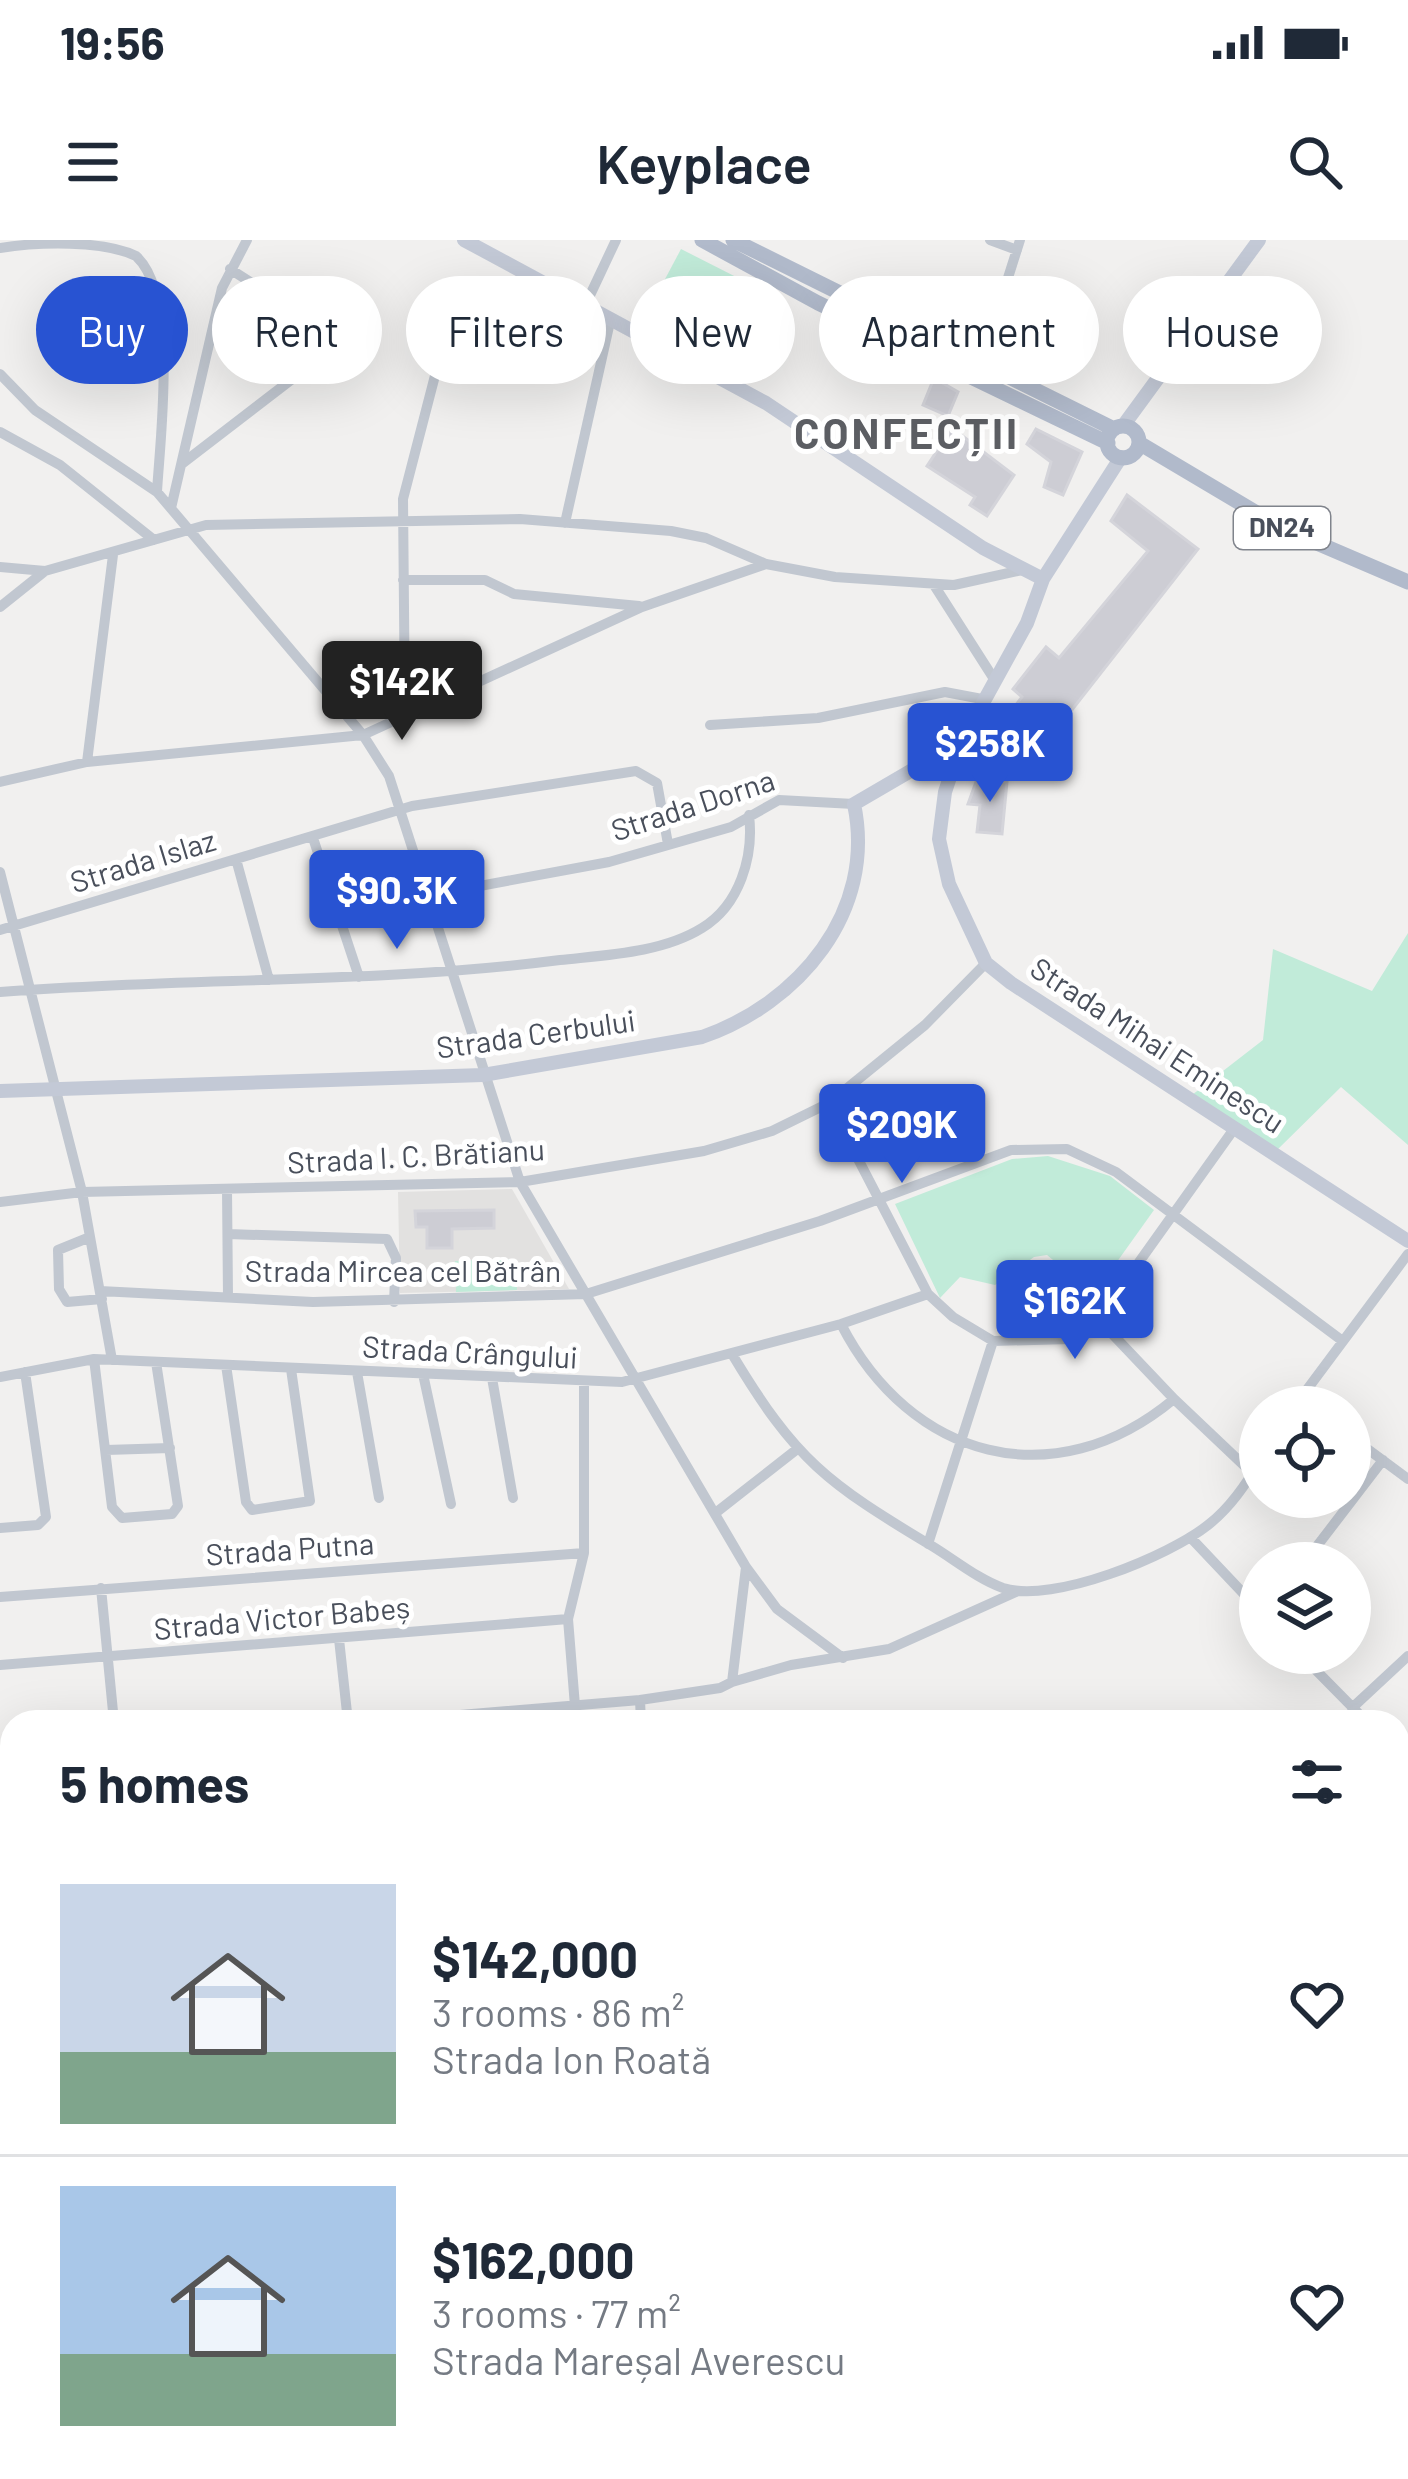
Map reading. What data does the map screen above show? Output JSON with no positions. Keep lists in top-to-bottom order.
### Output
{
  "streets": {
    "main road": ["DN24", "Strada Cerbului", "Strada Mihai Eminescu"],
    "street": [
      "Strada Dorna",
      "Strada Islaz",
      "Strada I. C. Brătianu",
      "Strada Mircea cel Bătrân",
      "Strada Crângului",
      "Strada Putna",
      "Strada Victor Babeș"
    ]
  },
  "crossings": [
    ["DN24", "Strada Mihai Eminescu"],
    ["Strada Dorna", "Strada Islaz"],
    ["Strada Dorna", "Strada Cerbului"],
    ["Strada Mihai Eminescu", "Strada I. C. Brătianu"]
  ],
  "districts": ["CONFECȚII"],
  "page": {
    "status": "19:56",
    "header": "Keyplace",
    "chip": [
      "Buy",
      "Rent",
      "Filters",
      "New",
      "Apartment",
      "House"
    ],
    "price": [
      "$142K",
      "$258K",
      "$90.3K",
      "$209K",
      "$162K"
    ],
    "heading": "5 homes",
    "list": [
      {
        "name": "$142,000",
        "note": "3 rooms · 86 m² · Strada Ion Roată"
      },
      {
        "name": "$162,000",
        "note": "3 rooms · 77 m² · Strada Mareșal Averescu"
      }
    ]
  }
}
